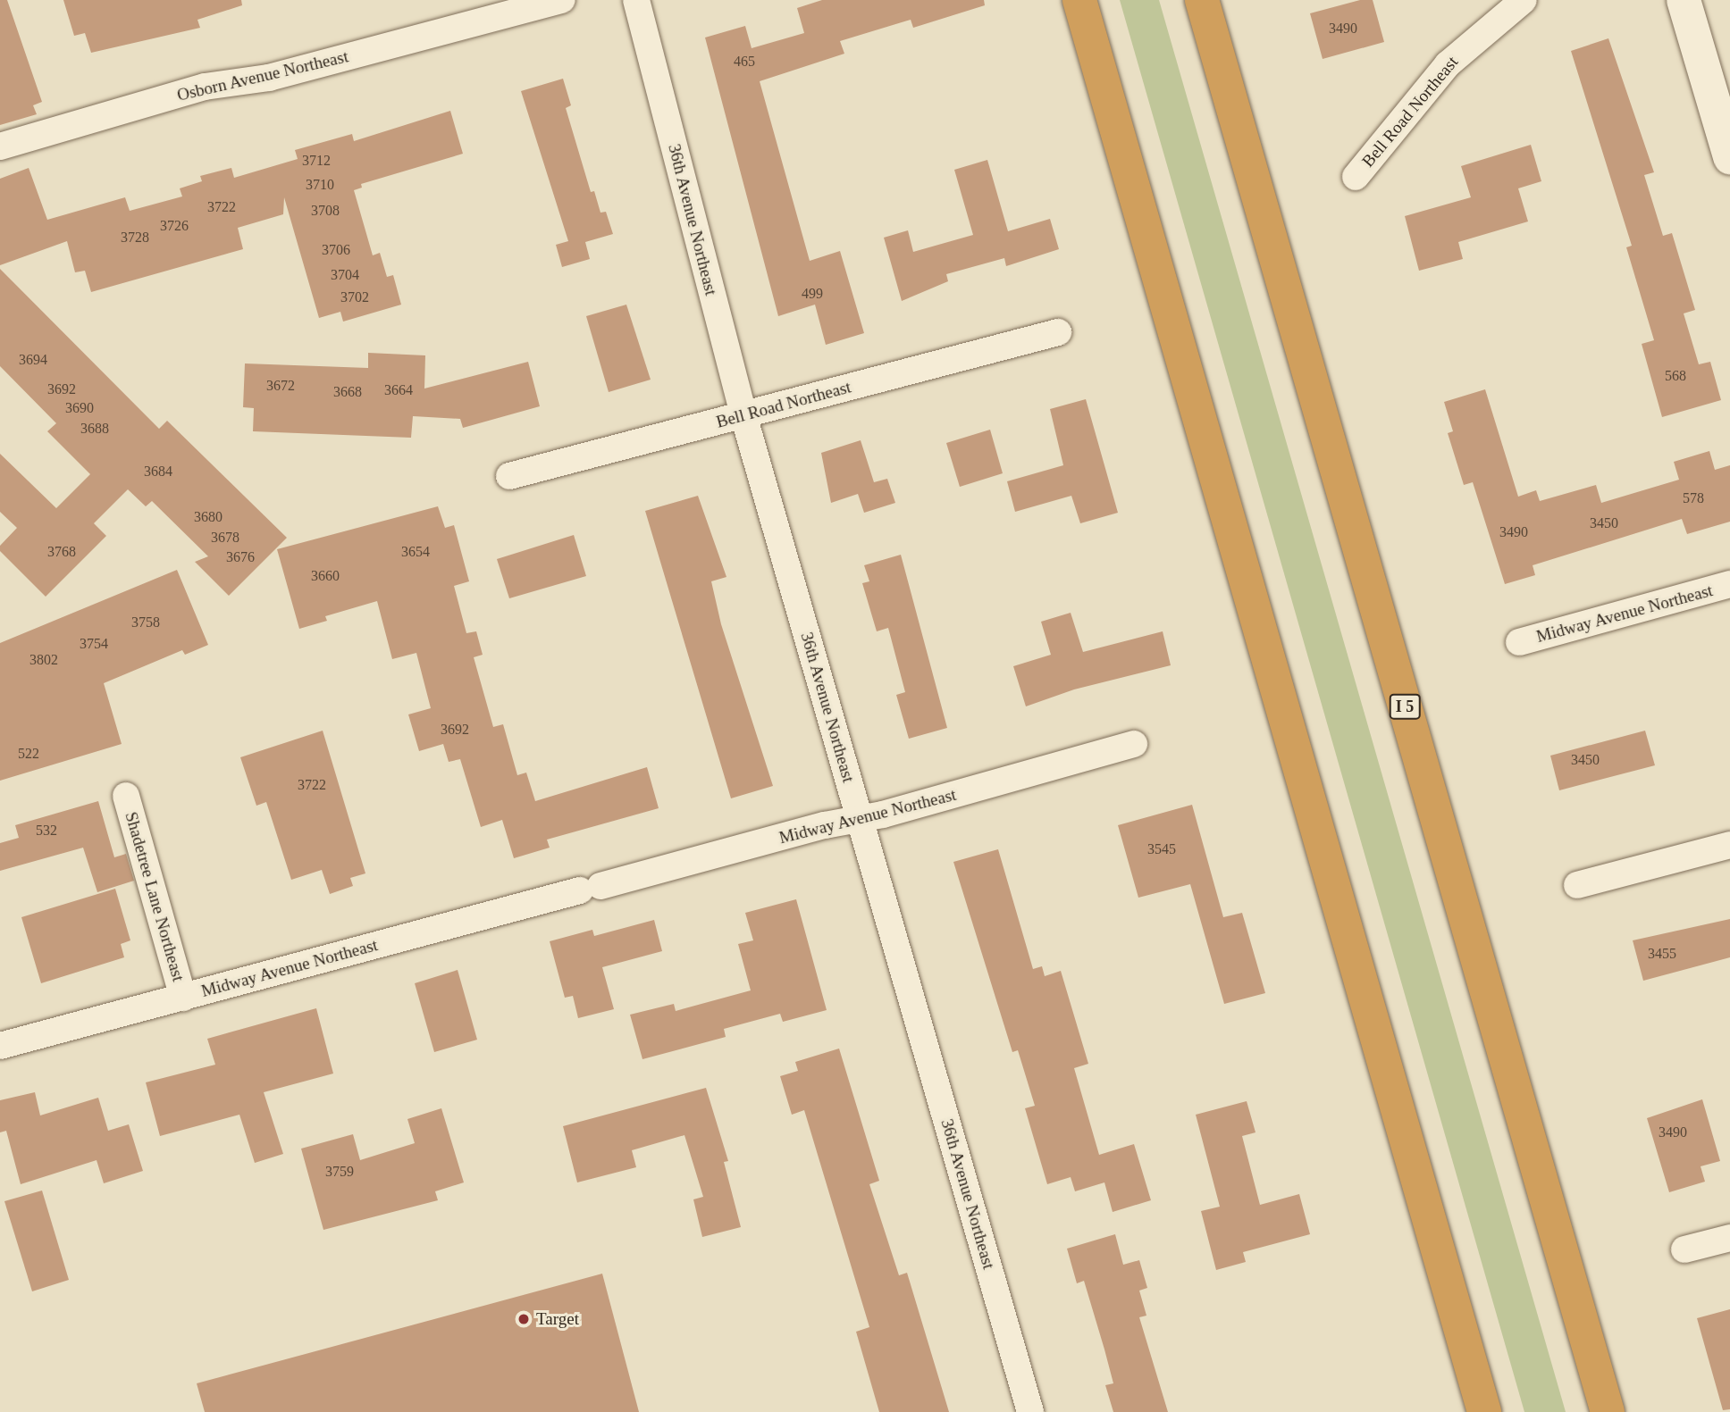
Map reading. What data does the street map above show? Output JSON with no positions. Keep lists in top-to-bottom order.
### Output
{
  "streets": {
    "highway": ["I 5"],
    "street": [
      "Osborn Avenue Northeast",
      "Bell Road Northeast",
      "36th Avenue Northeast",
      "Midway Avenue Northeast",
      "Shadetree Lane Northeast"
    ]
  },
  "crossings": [
    ["Bell Road Northeast", "36th Avenue Northeast"],
    ["36th Avenue Northeast", "Midway Avenue Northeast"],
    ["Midway Avenue Northeast", "Shadetree Lane Northeast"]
  ],
  "places": ["Target"],
  "house_numbers": [
    "3490",
    "465",
    "3712",
    "3710",
    "3722",
    "3708",
    "3726",
    "3728",
    "3706",
    "3704",
    "499",
    "3702",
    "3694",
    "568",
    "3672",
    "3692",
    "3664",
    "3668",
    "3690",
    "3688",
    "3684",
    "578",
    "3680",
    "3450",
    "3490",
    "3678",
    "3768",
    "3654",
    "3676",
    "3660",
    "3758",
    "3754",
    "3802",
    "3692",
    "522",
    "3450",
    "3722",
    "532",
    "3545",
    "3455",
    "3490",
    "3759"
  ]
}
